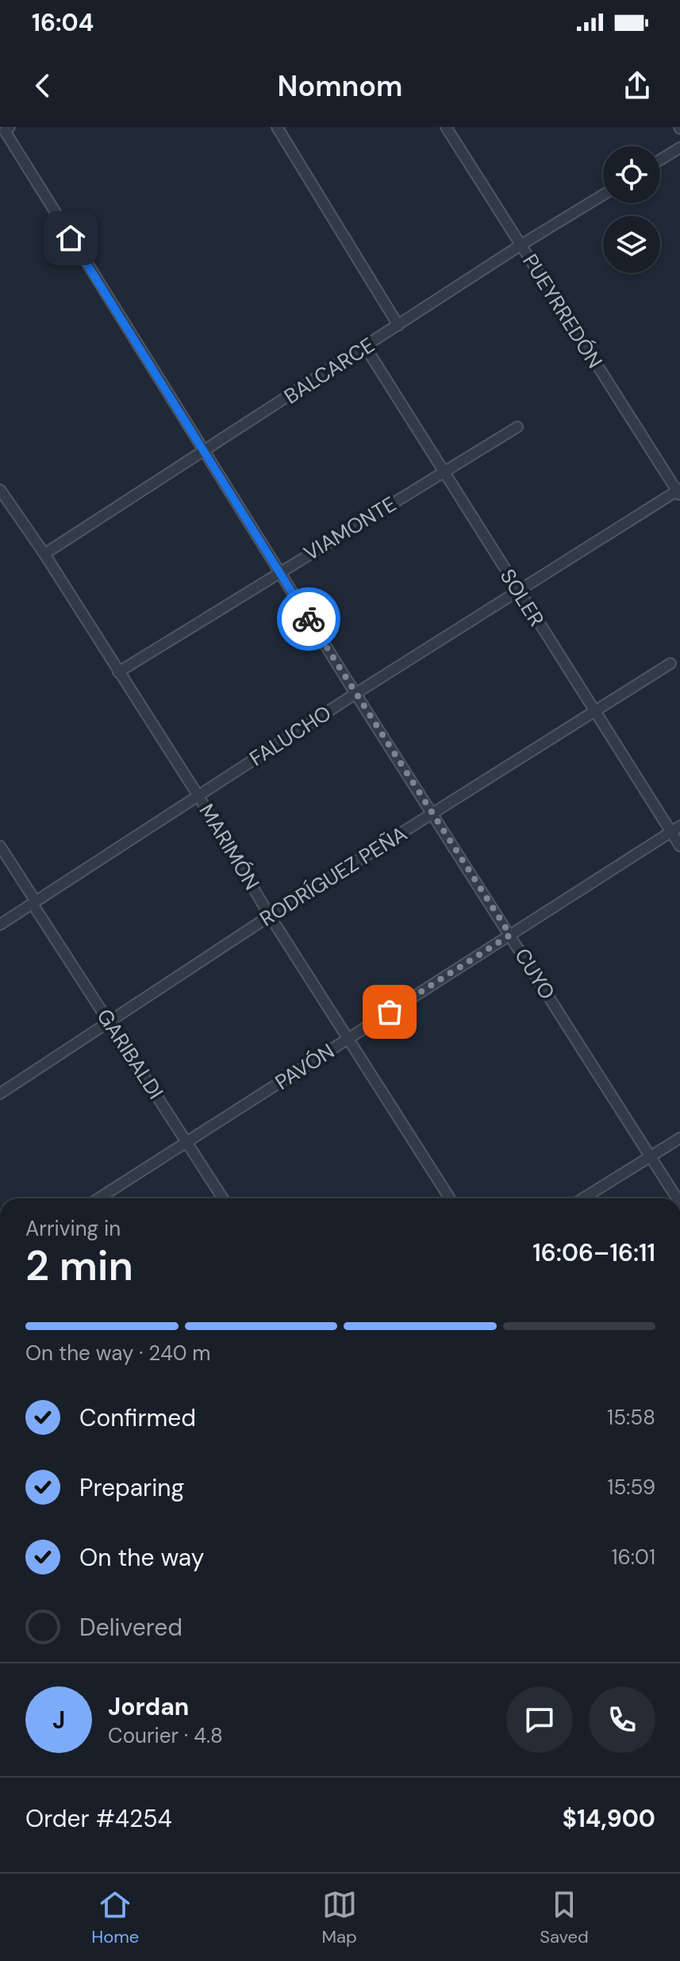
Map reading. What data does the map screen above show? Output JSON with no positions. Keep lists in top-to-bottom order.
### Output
{
  "streets": {
    "street": [
      "PUEYRREDÓN",
      "BALCARCE",
      "VIAMONTE",
      "SOLER",
      "FALUCHO",
      "MARIMÓN",
      "RODRÍGUEZ PEÑA",
      "CUYO",
      "GARIBALDI",
      "PAVÓN"
    ]
  },
  "crossings": [
    ["PUEYRREDÓN", "BALCARCE"],
    ["PUEYRREDÓN", "FALUCHO"],
    ["BALCARCE", "SOLER"],
    ["BALCARCE", "MARIMÓN"],
    ["BALCARCE", "CUYO"],
    ["VIAMONTE", "SOLER"],
    ["VIAMONTE", "MARIMÓN"],
    ["VIAMONTE", "CUYO"],
    ["SOLER", "FALUCHO"],
    ["SOLER", "RODRÍGUEZ PEÑA"],
    ["SOLER", "PAVÓN"],
    ["FALUCHO", "MARIMÓN"],
    ["FALUCHO", "CUYO"],
    ["FALUCHO", "GARIBALDI"],
    ["MARIMÓN", "RODRÍGUEZ PEÑA"],
    ["MARIMÓN", "PAVÓN"],
    ["RODRÍGUEZ PEÑA", "CUYO"],
    ["RODRÍGUEZ PEÑA", "GARIBALDI"],
    ["CUYO", "PAVÓN"],
    ["GARIBALDI", "PAVÓN"]
  ],
  "page": {
    "status": "16:04",
    "header": "Nomnom",
    "heading": ["2 min", "Arriving in", "16:06–16:11"],
    "panel": [
      "Jordan",
      "Courier · 4.8",
      "Order #4254",
      "$14,900"
    ],
    "bar": "On the way · 240 m",
    "list": [
      ["Confirmed", "15:58"],
      ["Preparing", "15:59"],
      ["On the way", "16:01"],
      "Delivered"
    ],
    "round": "J",
    "tabs": ["Home", "Map", "Saved"]
  }
}
